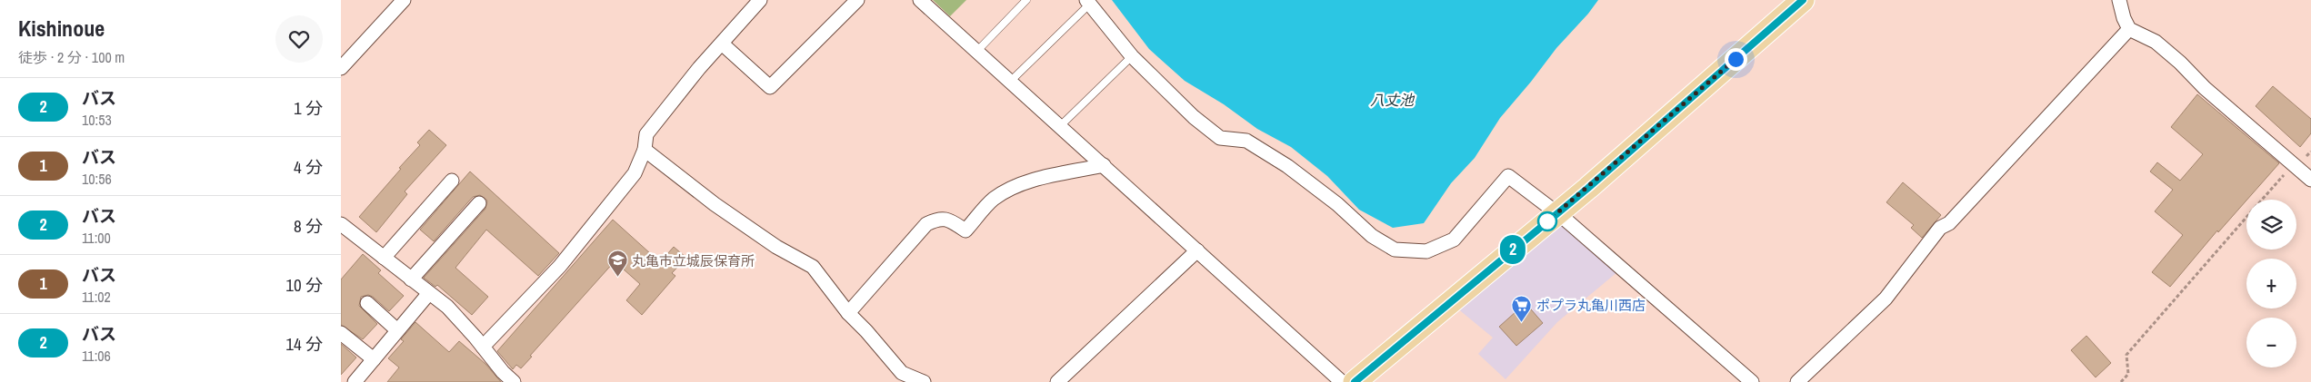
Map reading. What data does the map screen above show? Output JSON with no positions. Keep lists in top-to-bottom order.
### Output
{
  "water": ["八丈池"],
  "places": {
    "school or university": ["丸亀市立城辰保育所"],
    "supermarket": ["ポプラ丸亀川西店"]
  },
  "lines": ["bus line 2"],
  "page": {
    "heading": ["Kishinoue", "徒歩 · 2 分 · 100 m"],
    "on_map": "2",
    "list": [
      {
        "mark": "2",
        "name": "バス",
        "note": "10:53",
        "value": "1 分"
      },
      {
        "mark": "1",
        "name": "バス",
        "note": "10:56",
        "value": "4 分"
      },
      {
        "mark": "2",
        "name": "バス",
        "note": "11:00",
        "value": "8 分"
      },
      {
        "mark": "1",
        "name": "バス",
        "note": "11:02",
        "value": "10 分"
      },
      {
        "mark": "2",
        "name": "バス",
        "note": "11:06",
        "value": "14 分"
      }
    ],
    "map_buttons": ["+", "−"]
  }
}
